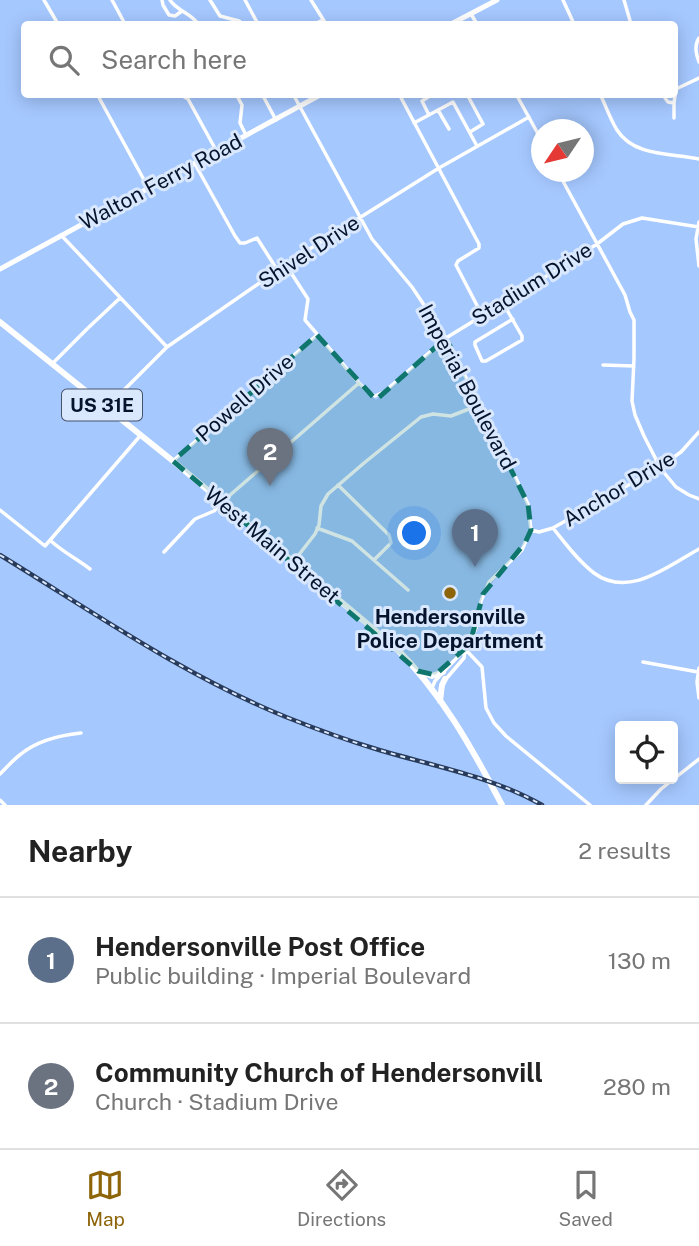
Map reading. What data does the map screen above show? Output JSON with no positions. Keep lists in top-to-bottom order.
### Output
{
  "streets": {
    "main road": ["US 31E", "West Main Street"],
    "street": [
      "Walton Ferry Road",
      "Shivel Drive",
      "Stadium Drive",
      "Imperial Boulevard",
      "Powell Drive",
      "Anchor Drive"
    ]
  },
  "crossings": [
    ["Walton Ferry Road", "Imperial Boulevard"],
    ["Shivel Drive", "Imperial Boulevard"],
    ["Shivel Drive", "West Main Street"],
    ["Stadium Drive", "Imperial Boulevard"],
    ["Imperial Boulevard", "Anchor Drive"],
    ["Powell Drive", "West Main Street"]
  ],
  "places": ["Hendersonville Police Department"],
  "north": "bottom left",
  "page": {
    "search": "Search here",
    "pins": ["2", "1"],
    "heading": ["Nearby", "2 results"],
    "list": [
      {
        "mark": "1",
        "name": "Hendersonville Post Office",
        "note": "Public building · Imperial Boulevard",
        "value": "130 m"
      },
      {
        "mark": "2",
        "name": "Community Church of Hendersonvill",
        "note": "Church · Stadium Drive",
        "value": "280 m"
      }
    ],
    "nav": ["Map", "Directions", "Saved"]
  }
}
